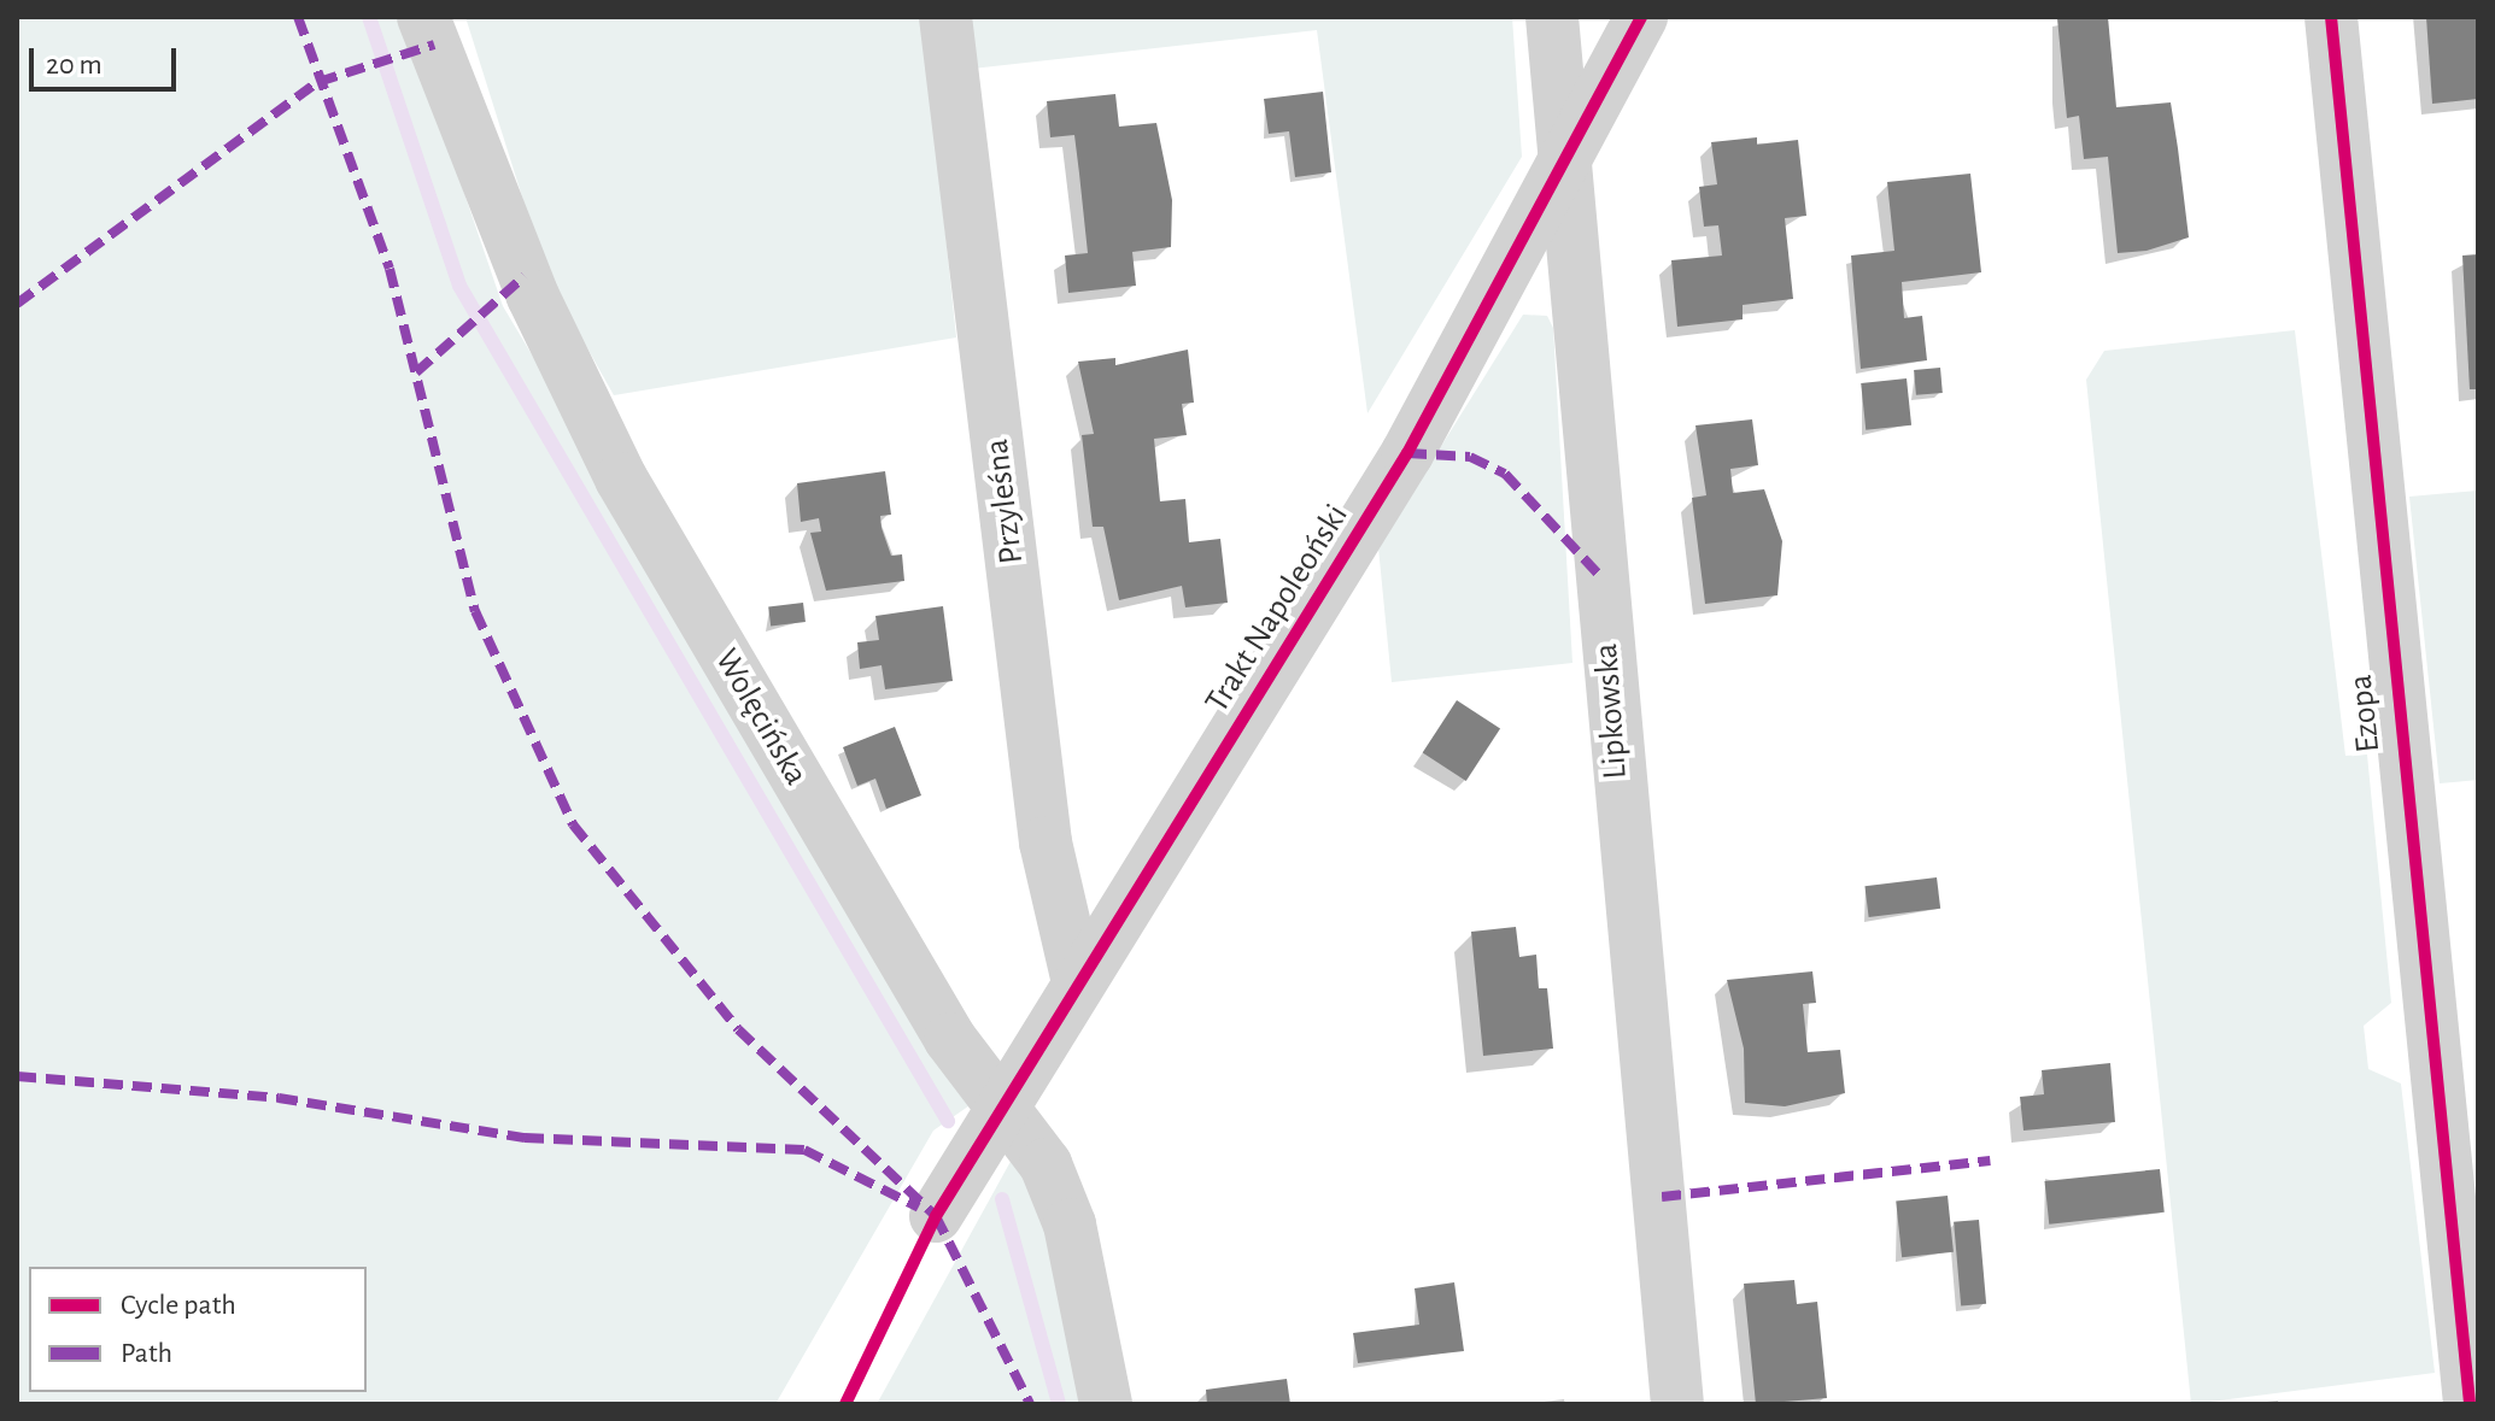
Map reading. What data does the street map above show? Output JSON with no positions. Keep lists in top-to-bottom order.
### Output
{
  "streets": {
    "street": [
      "Przyleśna",
      "Trakt Napoleoński",
      "Lipkowska",
      "Ezopa",
      "Wolęcińska"
    ]
  },
  "crossings": [
    ["Przyleśna", "Trakt Napoleoński"],
    ["Trakt Napoleoński", "Lipkowska"],
    ["Trakt Napoleoński", "Wolęcińska"]
  ],
  "legend": ["Cycle path", "Path"],
  "scale_bar": "20 m"
}
